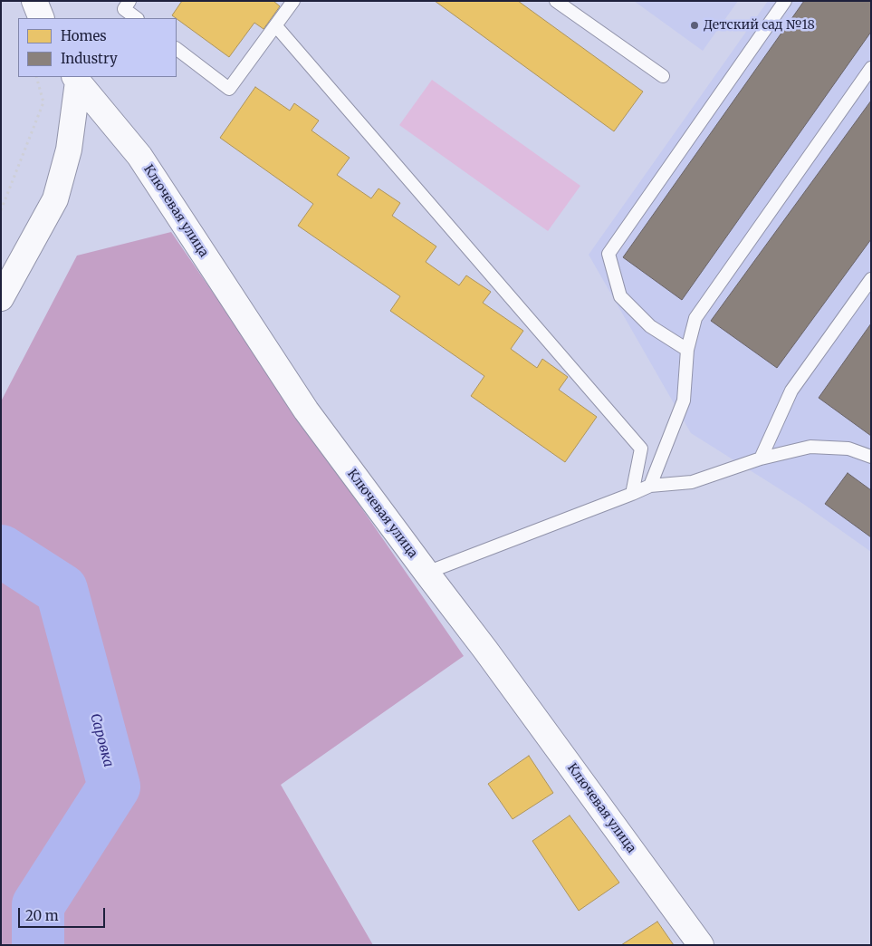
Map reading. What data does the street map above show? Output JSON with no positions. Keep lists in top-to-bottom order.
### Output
{
  "streets": {
    "street": ["Ключевая улица"]
  },
  "water": ["Саровка"],
  "places": ["Детский сад №18"],
  "legend": ["Homes", "Industry"],
  "scale_bar": "20 m"
}
